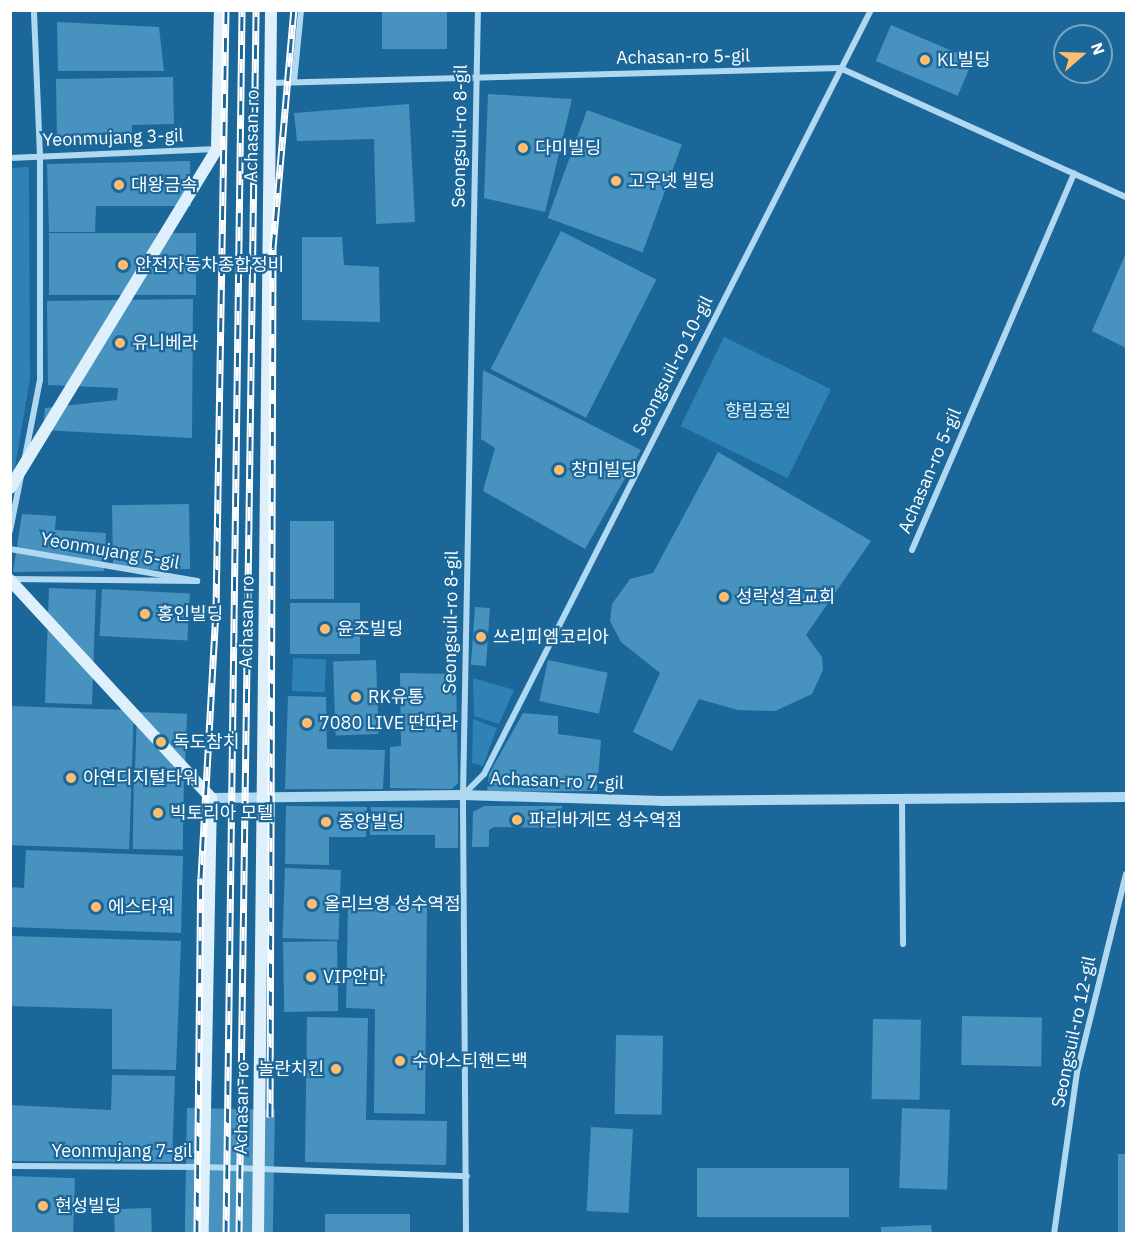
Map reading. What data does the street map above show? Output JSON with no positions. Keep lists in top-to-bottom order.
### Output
{
  "streets": {
    "main road": ["Achasan-ro"],
    "street": [
      "Achasan-ro 5-gil",
      "Seongsuil-ro 8-gil",
      "Yeonmujang 3-gil",
      "Seongsuil-ro 10-gil",
      "Yeonmujang 5-gil",
      "Achasan-ro 7-gil",
      "Seongsuil-ro 12-gil",
      "Yeonmujang 7-gil"
    ]
  },
  "crossings": [
    ["Achasan-ro 5-gil", "Achasan-ro"],
    ["Achasan-ro 5-gil", "Seongsuil-ro 8-gil"],
    ["Achasan-ro 5-gil", "Seongsuil-ro 10-gil"],
    ["Achasan-ro", "Yeonmujang 3-gil"],
    ["Achasan-ro", "Achasan-ro 7-gil"],
    ["Achasan-ro", "Yeonmujang 7-gil"],
    ["Seongsuil-ro 8-gil", "Seongsuil-ro 10-gil"],
    ["Seongsuil-ro 8-gil", "Achasan-ro 7-gil"],
    ["Seongsuil-ro 8-gil", "Yeonmujang 7-gil"],
    ["Seongsuil-ro 10-gil", "Achasan-ro 7-gil"]
  ],
  "parks": ["향림공원"],
  "places": [
    "KL빌딩",
    "다미빌딩",
    "고우넷 빌딩",
    "대왕금속",
    "안전자동차종합정비",
    "유니베라",
    "창미빌딩",
    "성락성결교회",
    "홍인빌딩",
    "윤조빌딩",
    "쓰리피엠코리아",
    "RK유통",
    "7080 LIVE 딴따라",
    "독도참치",
    "아연디지털타워",
    "빅토리아 모텔",
    "파리바게뜨 성수역점",
    "중앙빌딩",
    "올리브영 성수역점",
    "에스타워",
    "VIP안마",
    "수아스티핸드백",
    "놀란치킨",
    "현성빌딩"
  ],
  "north": "right"
}
